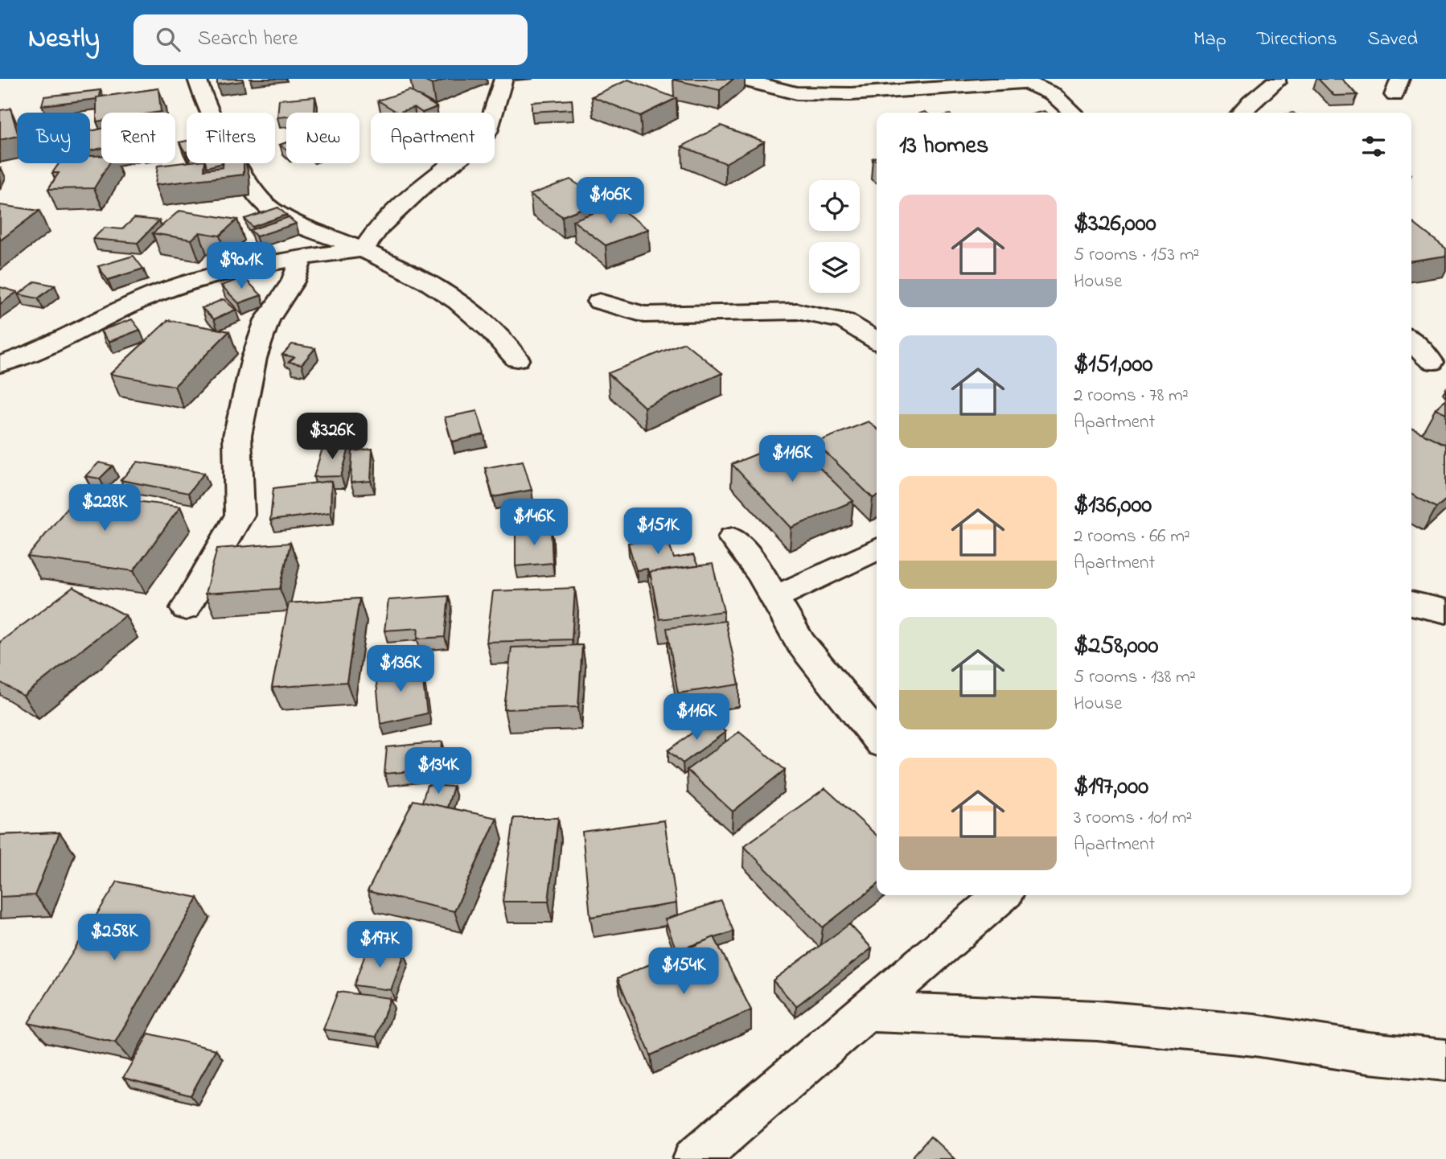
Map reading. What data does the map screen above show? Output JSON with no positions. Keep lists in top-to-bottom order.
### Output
{
  "page": {
    "header": "Nestly",
    "search": "Search here",
    "nav": ["Map", "Directions", "Saved"],
    "chip": [
      "Buy",
      "Rent",
      "Filters",
      "New",
      "Apartment"
    ],
    "heading": "13 homes",
    "price": [
      "$106K",
      "$90.1K",
      "$326K",
      "$116K",
      "$228K",
      "$146K",
      "$151K",
      "$136K",
      "$116K",
      "$134K",
      "$258K",
      "$197K",
      "$154K"
    ],
    "list": [
      {
        "name": "$326,000",
        "note": "5 rooms · 153 m² · House"
      },
      {
        "name": "$151,000",
        "note": "2 rooms · 78 m² · Apartment"
      },
      {
        "name": "$136,000",
        "note": "2 rooms · 66 m² · Apartment"
      },
      {
        "name": "$258,000",
        "note": "5 rooms · 138 m² · House"
      },
      {
        "name": "$197,000",
        "note": "3 rooms · 101 m² · Apartment"
      }
    ]
  }
}
